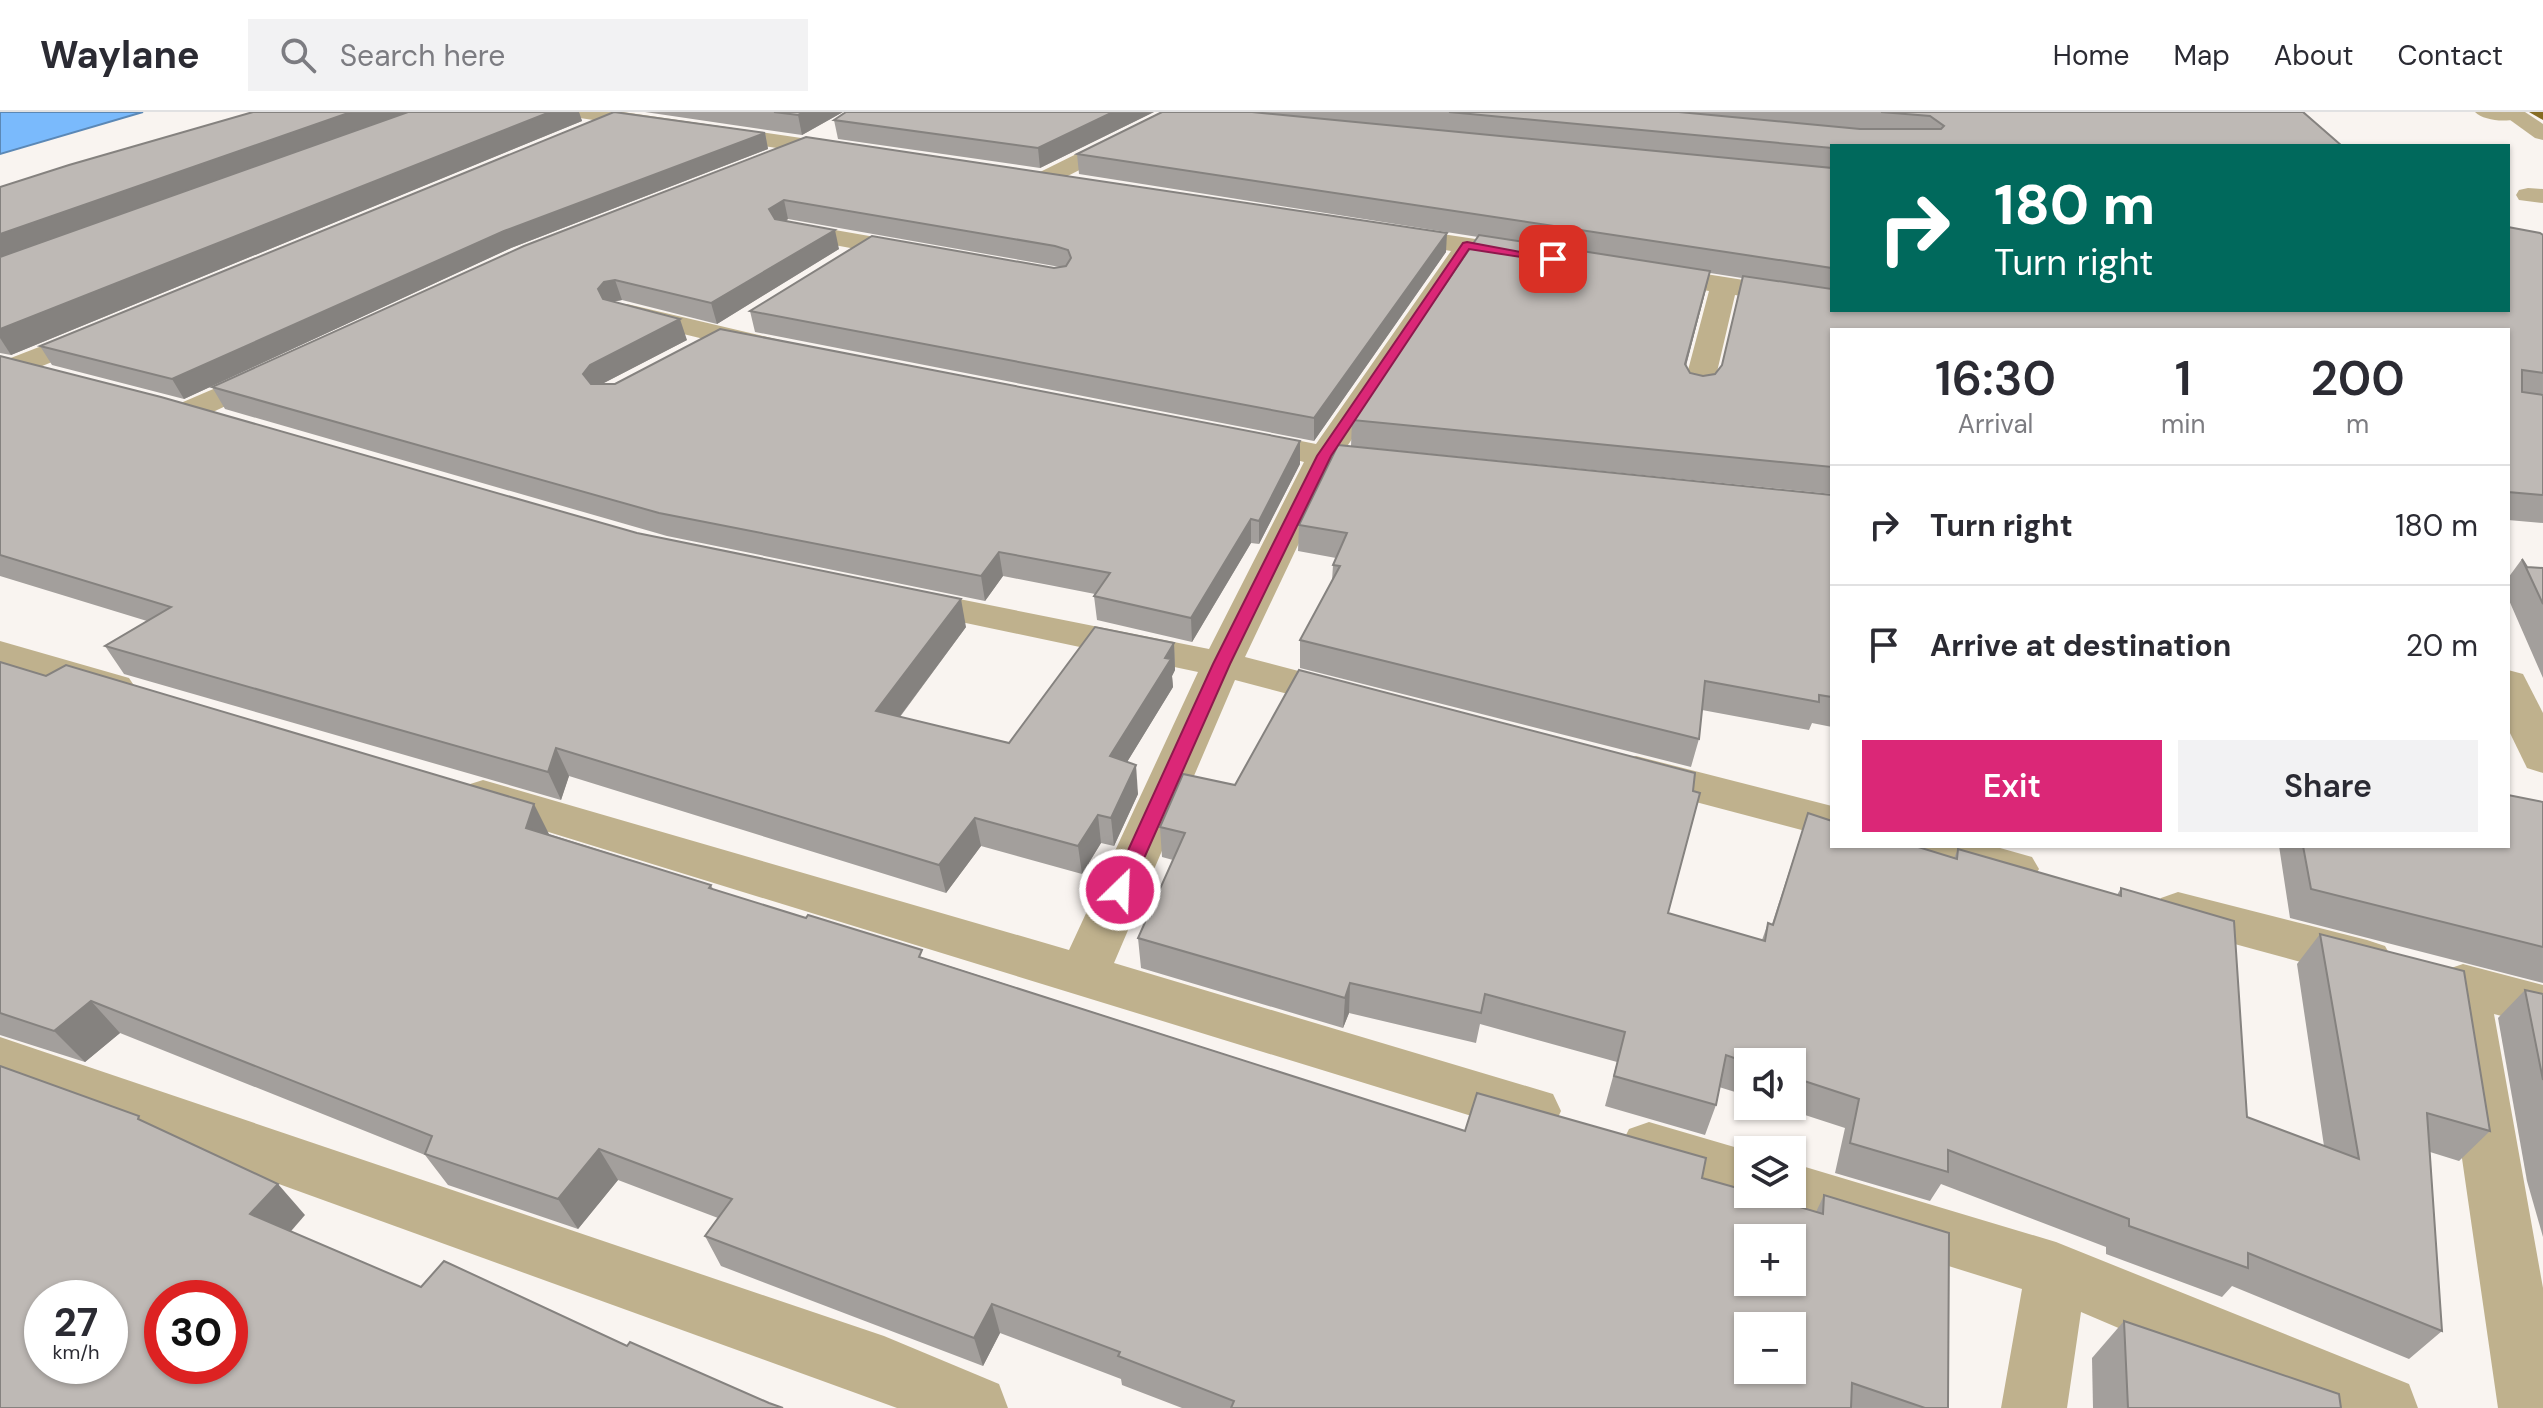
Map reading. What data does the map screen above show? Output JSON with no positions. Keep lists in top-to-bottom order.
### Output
{
  "page": {
    "header": "Waylane",
    "search": "Search here",
    "nav": [
      "Home",
      "Map",
      "About",
      "Contact"
    ],
    "turn": ["180 m", "Turn right"],
    "eta": [
      "16:30",
      "Arrival",
      "1",
      "min",
      "200",
      "m"
    ],
    "list": [
      {
        "name": "Turn right",
        "value": "180 m"
      },
      {
        "name": "Arrive at destination",
        "value": "20 m"
      }
    ],
    "buttons": ["Exit", "Share"],
    "map_buttons": ["+", "−"],
    "speed": "27 km/h",
    "limit": "30"
  }
}
